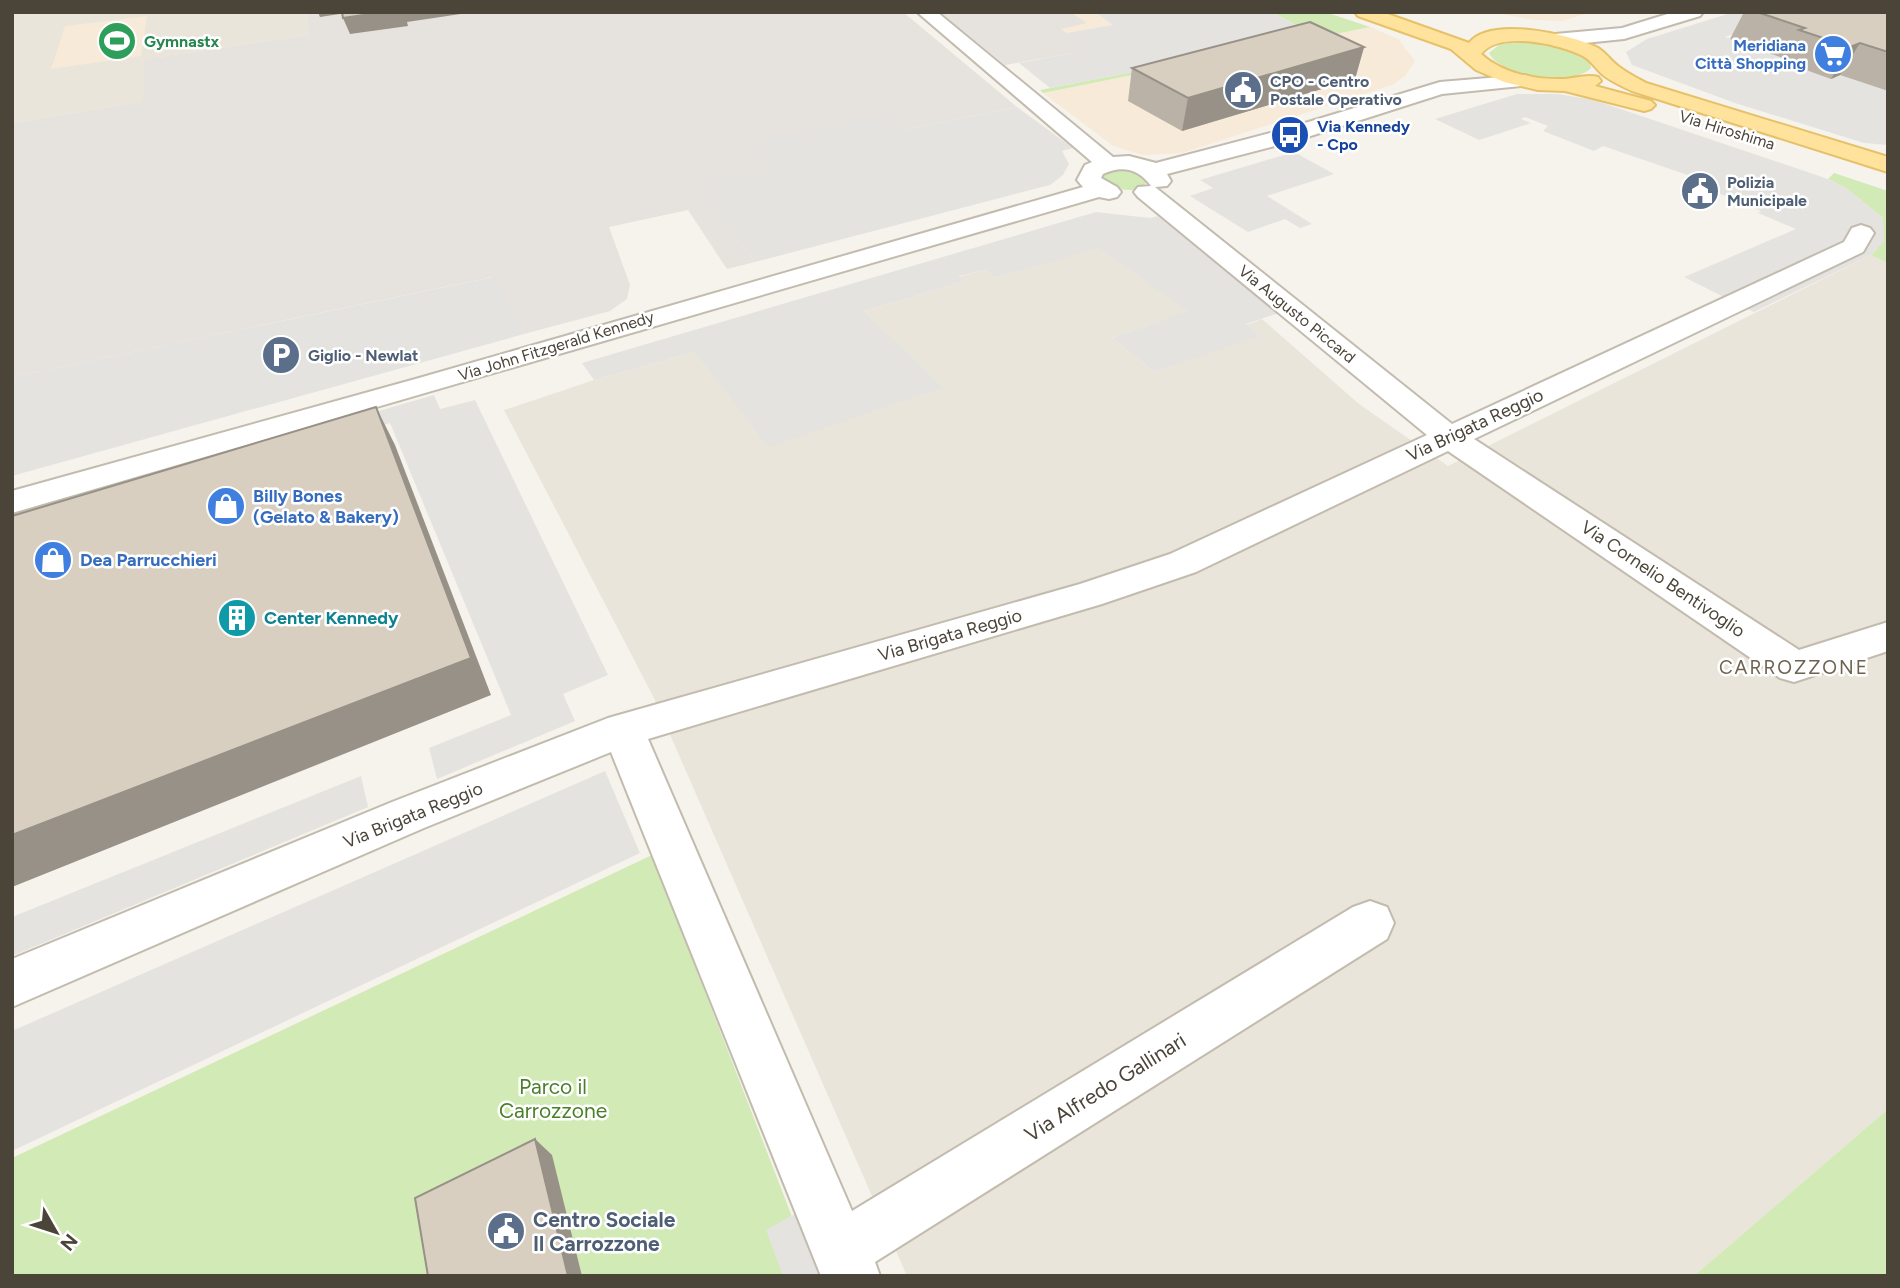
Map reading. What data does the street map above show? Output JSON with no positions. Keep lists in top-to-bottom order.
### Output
{
  "streets": {
    "main road": ["Via Hiroshima"],
    "street": [
      "Via Augusto Piccard",
      "Via John Fitzgerald Kennedy",
      "Via Brigata Reggio",
      "Via Cornelio Bentivoglio",
      "Via Alfredo Gallinari"
    ]
  },
  "crossings": [
    ["Via Hiroshima", "Via John Fitzgerald Kennedy"],
    ["Via Augusto Piccard", "Via John Fitzgerald Kennedy"],
    ["Via Augusto Piccard", "Via Brigata Reggio"],
    ["Via Augusto Piccard", "Via Cornelio Bentivoglio"],
    ["Via Brigata Reggio", "Via Cornelio Bentivoglio"],
    ["Via Brigata Reggio", "Via Alfredo Gallinari"]
  ],
  "districts": ["CARROZZONE"],
  "parks": ["Parco il Carrozzone"],
  "places": {
    "sports": ["Gymnastx"],
    "supermarket": ["Meridiana Città Shopping"],
    "public building": ["CPO - Centro Postale Operativo", "Polizia Municipale", "Centro Sociale Il Carrozzone"],
    "bus stop": ["Via Kennedy - Cpo"],
    "parking": ["Giglio - Newlat"],
    "shop": ["Billy Bones (Gelato & Bakery)", "Dea Parrucchieri"],
    "building": ["Center Kennedy"]
  },
  "north": "bottom right"
}
